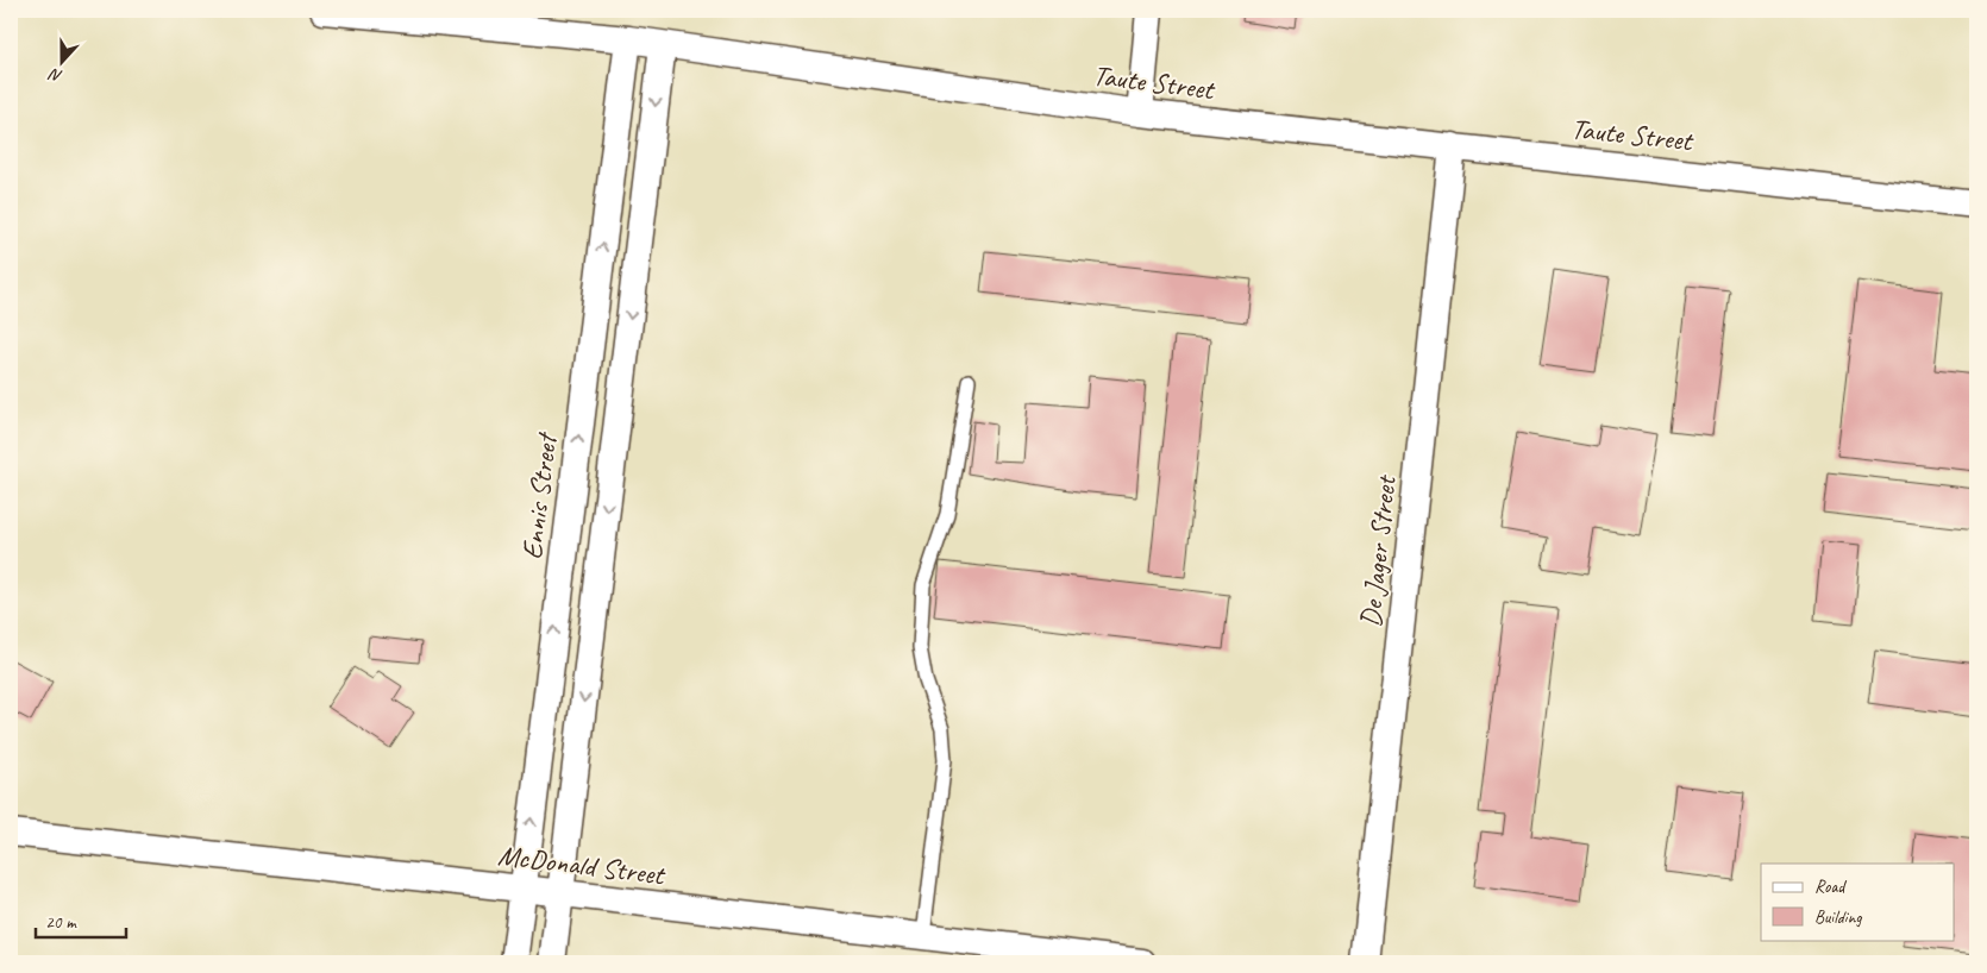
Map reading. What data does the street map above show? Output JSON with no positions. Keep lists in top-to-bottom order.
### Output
{
  "streets": {
    "street": [
      "Taute Street",
      "Ennis Street",
      "De Jager Street",
      "McDonald Street"
    ]
  },
  "crossings": [
    ["Taute Street", "Ennis Street"],
    ["Taute Street", "De Jager Street"],
    ["Ennis Street", "McDonald Street"]
  ],
  "legend": ["Road", "Building"],
  "scale_bar": "20 m",
  "north": "bottom"
}
